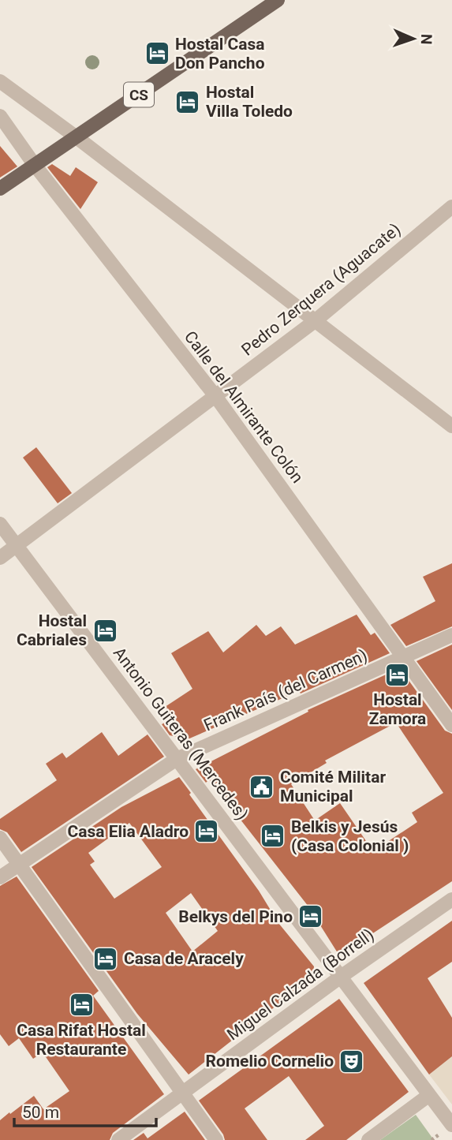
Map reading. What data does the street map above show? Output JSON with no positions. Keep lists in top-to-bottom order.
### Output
{
  "streets": {
    "main road": ["CS"],
    "street": [
      "Pedro Zerquera (Aguacate)",
      "Calle del Almirante Colón",
      "Frank País (del Carmen)",
      "Antonio Guiteras (Mercedes)",
      "Miguel Calzada (Borrell)"
    ]
  },
  "crossings": [
    ["CS", "Calle del Almirante Colón"],
    ["Pedro Zerquera (Aguacate)", "Calle del Almirante Colón"],
    ["Pedro Zerquera (Aguacate)", "Antonio Guiteras (Mercedes)"],
    ["Calle del Almirante Colón", "Frank País (del Carmen)"],
    ["Frank País (del Carmen)", "Antonio Guiteras (Mercedes)"],
    ["Antonio Guiteras (Mercedes)", "Miguel Calzada (Borrell)"]
  ],
  "places": {
    "hotel": [
      "Hostal Casa Don Pancho",
      "Hostal Villa Toledo",
      "Hostal Cabriales",
      "Hostal Zamora",
      "Casa Elia Aladro",
      "Belkis y Jesús (Casa Colonial )",
      "Belkys del Pino",
      "Casa de Aracely",
      "Casa Rifat Hostal Restaurante"
    ],
    "public building": ["Comité Militar Municipal"],
    "theatre": ["Romelio Cornelio"]
  },
  "scale_bar": "50 m",
  "north": "right"
}
